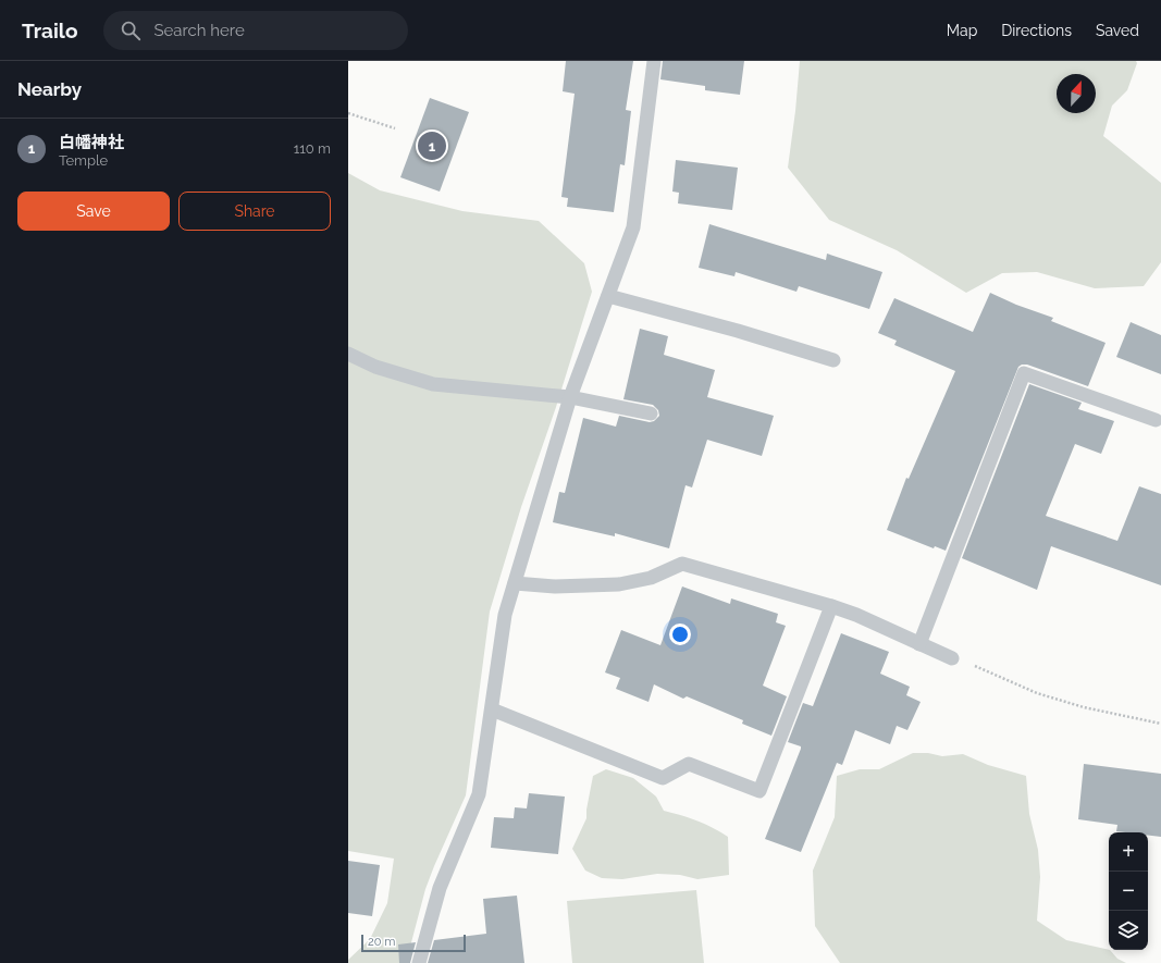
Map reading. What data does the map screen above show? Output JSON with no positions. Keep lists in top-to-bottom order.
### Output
{
  "scale_bar": "20 m",
  "north": "top",
  "page": {
    "header": "Trailo",
    "search": "Search here",
    "nav": ["Map", "Directions", "Saved"],
    "heading": "Nearby",
    "list": [
      {
        "mark": "1",
        "name": "白幡神社",
        "note": "Temple",
        "value": "110 m"
      }
    ],
    "pins": "1",
    "buttons": ["Save", "Share"],
    "map_buttons": ["+", "−"],
    "scale": "20 m"
  }
}
